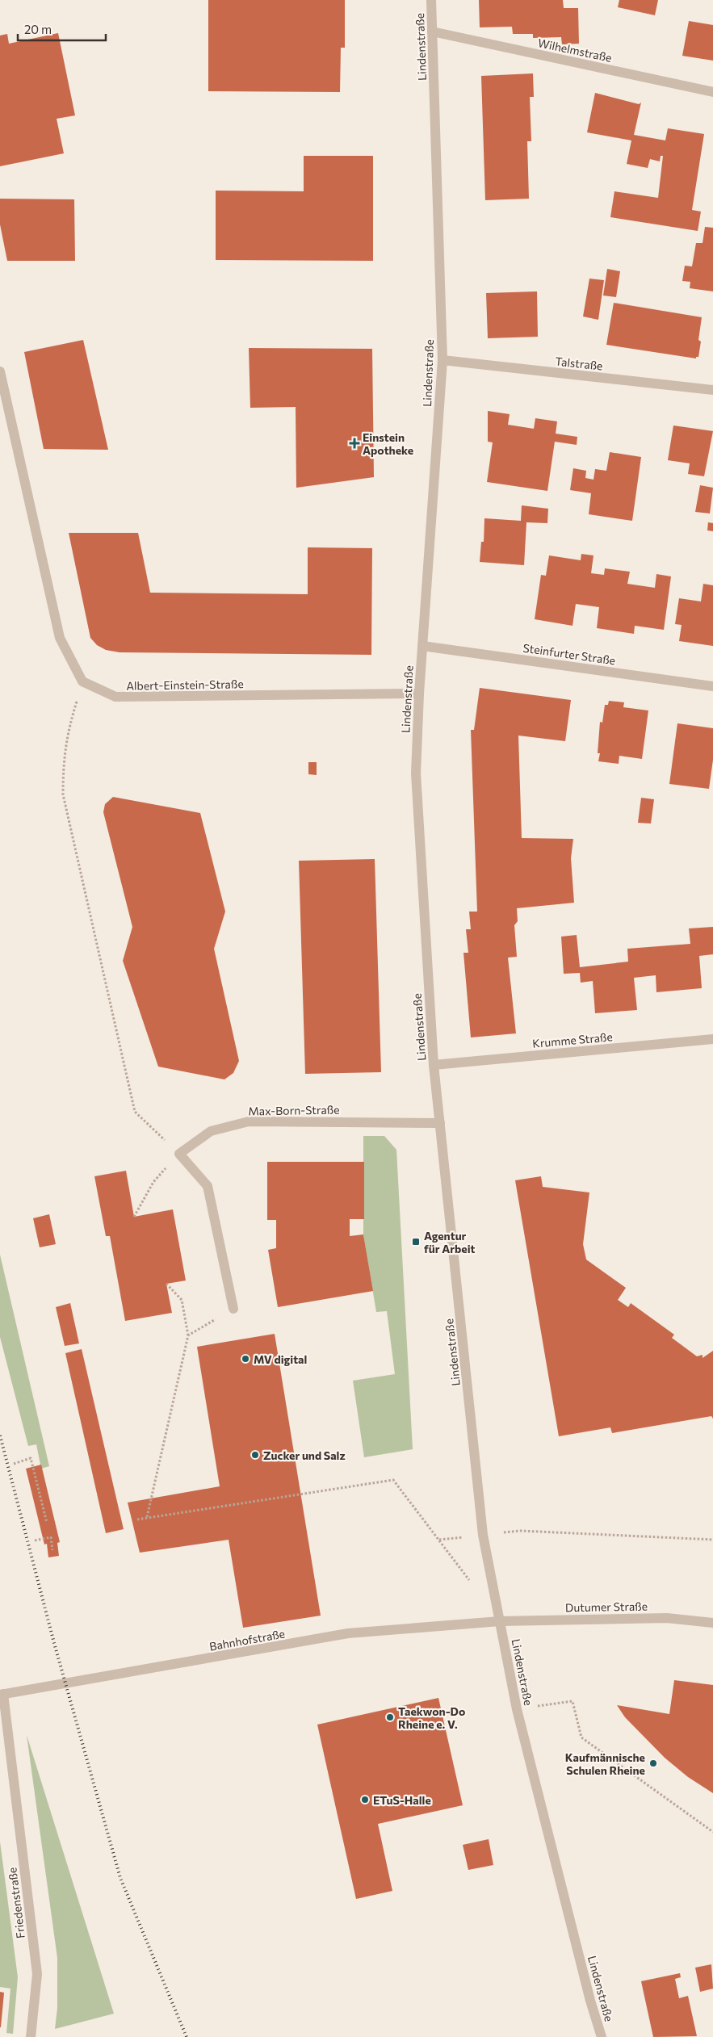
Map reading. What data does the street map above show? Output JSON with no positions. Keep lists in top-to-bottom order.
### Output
{
  "streets": {
    "street": [
      "Lindenstraße",
      "Wilhelmstraße",
      "Talstraße",
      "Steinfurter Straße",
      "Albert-Einstein-Straße",
      "Krumme Straße",
      "Max-Born-Straße",
      "Dutumer Straße",
      "Bahnhofstraße",
      "Friedenstraße"
    ]
  },
  "crossings": [
    ["Lindenstraße", "Wilhelmstraße"],
    ["Lindenstraße", "Talstraße"],
    ["Lindenstraße", "Steinfurter Straße"],
    ["Lindenstraße", "Albert-Einstein-Straße"],
    ["Lindenstraße", "Krumme Straße"],
    ["Lindenstraße", "Max-Born-Straße"],
    ["Lindenstraße", "Dutumer Straße"],
    ["Lindenstraße", "Bahnhofstraße"],
    ["Dutumer Straße", "Bahnhofstraße"],
    ["Bahnhofstraße", "Friedenstraße"]
  ],
  "places": {
    "health": ["Einstein Apotheke"],
    "transit": ["Agentur für Arbeit"],
    "other": [
      "MV digital",
      "Zucker und Salz",
      "Taekwon-Do Rheine e. V.",
      "Kaufmännische Schulen Rheine",
      "ETuS-Halle"
    ]
  },
  "scale_bar": "20 m"
}
